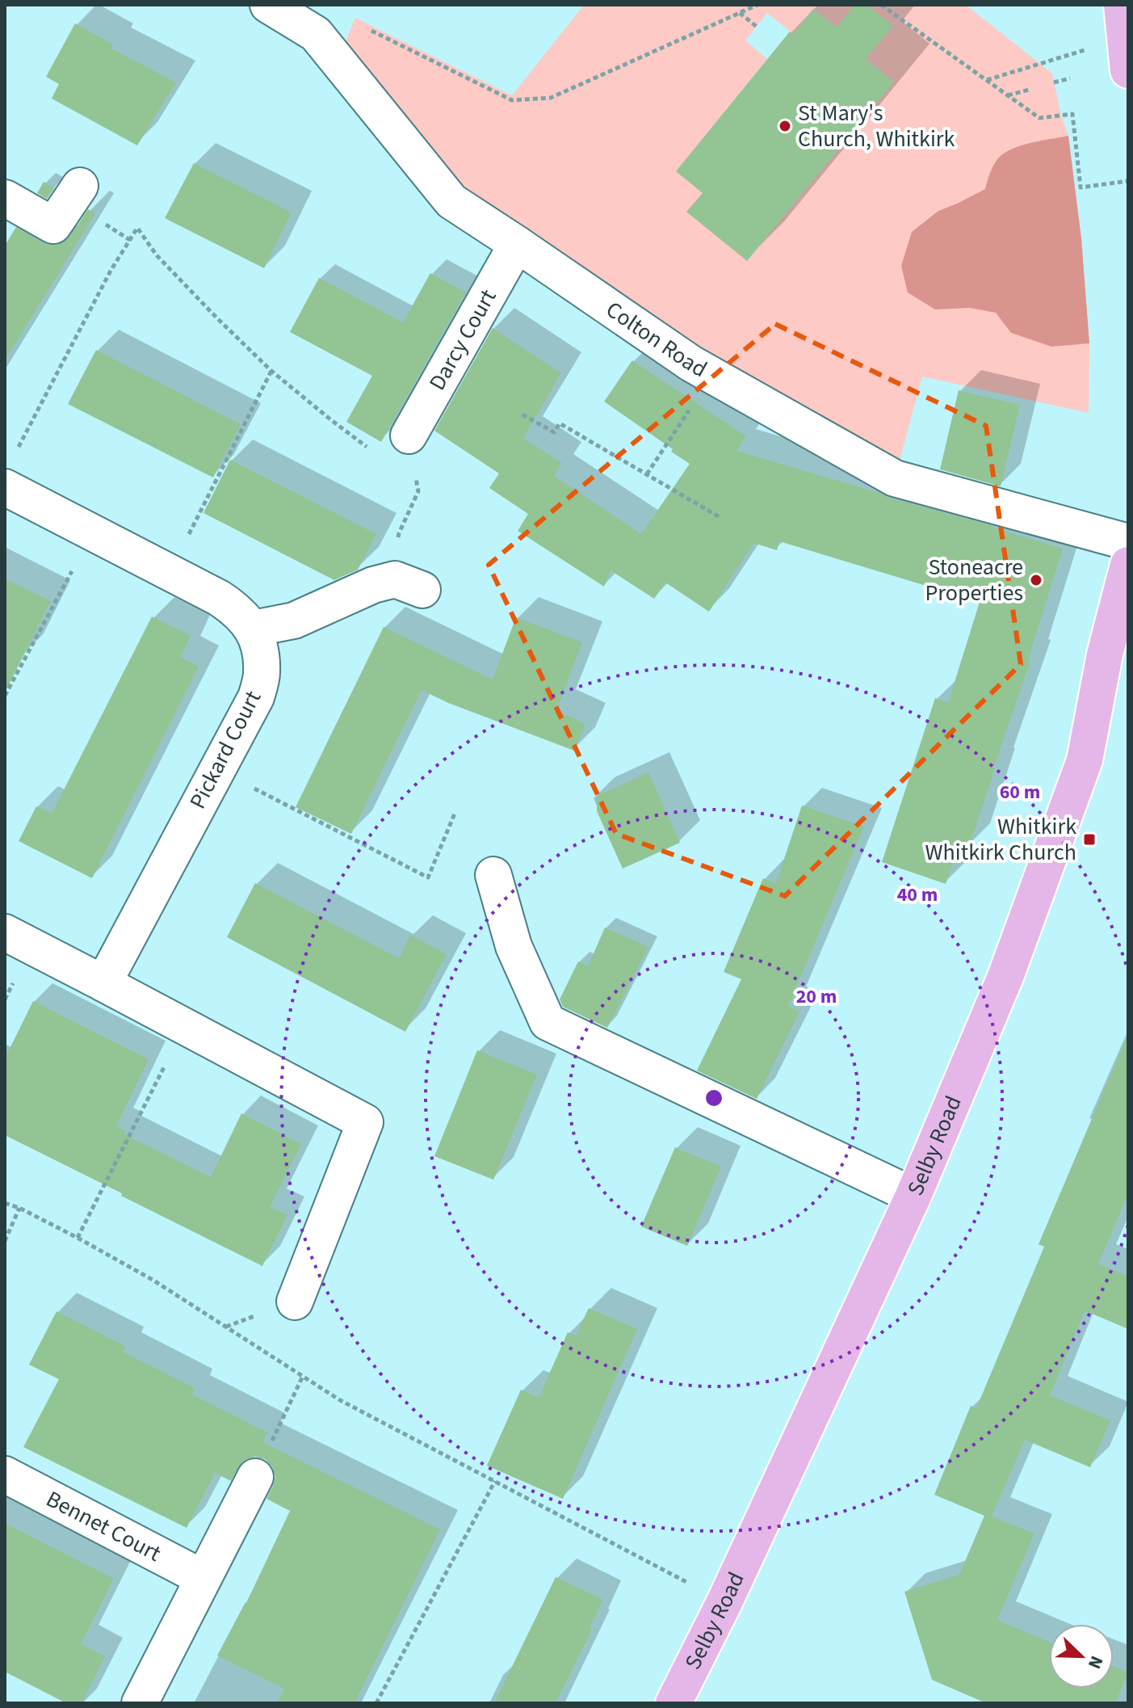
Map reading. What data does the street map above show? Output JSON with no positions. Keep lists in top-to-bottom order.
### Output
{
  "streets": {
    "main road": ["Selby Road"],
    "street": [
      "Colton Road",
      "Darcy Court",
      "Pickard Court",
      "Bennet Court"
    ]
  },
  "crossings": [
    ["Colton Road", "Darcy Court"]
  ],
  "places": {
    "other": ["St Mary's Church, Whitkirk", "Stoneacre Properties"],
    "transit": ["Whitkirk Whitkirk Church"]
  },
  "north": "bottom right",
  "rings": ["60 m", "40 m", "20 m"]
}
